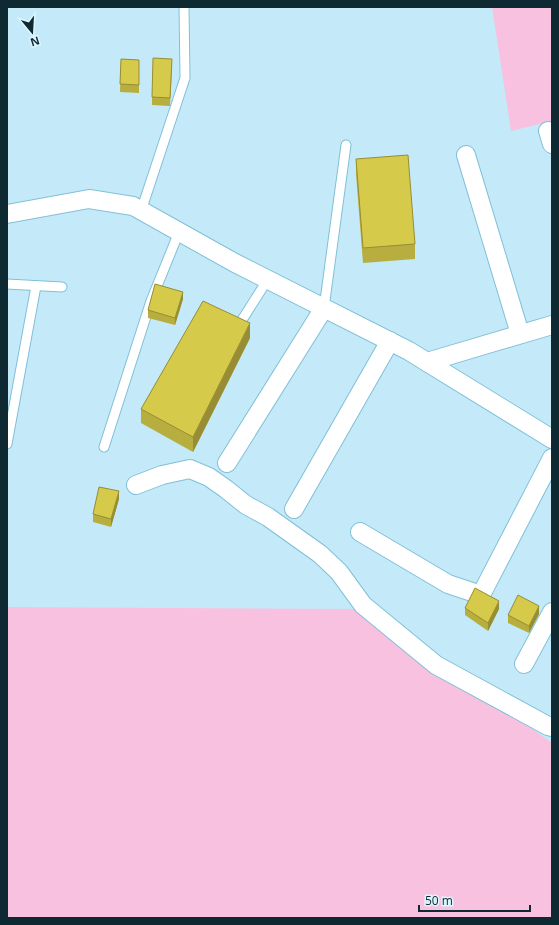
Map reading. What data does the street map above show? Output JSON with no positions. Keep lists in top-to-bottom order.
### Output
{
  "scale_bar": "50 m",
  "north": "bottom"
}
